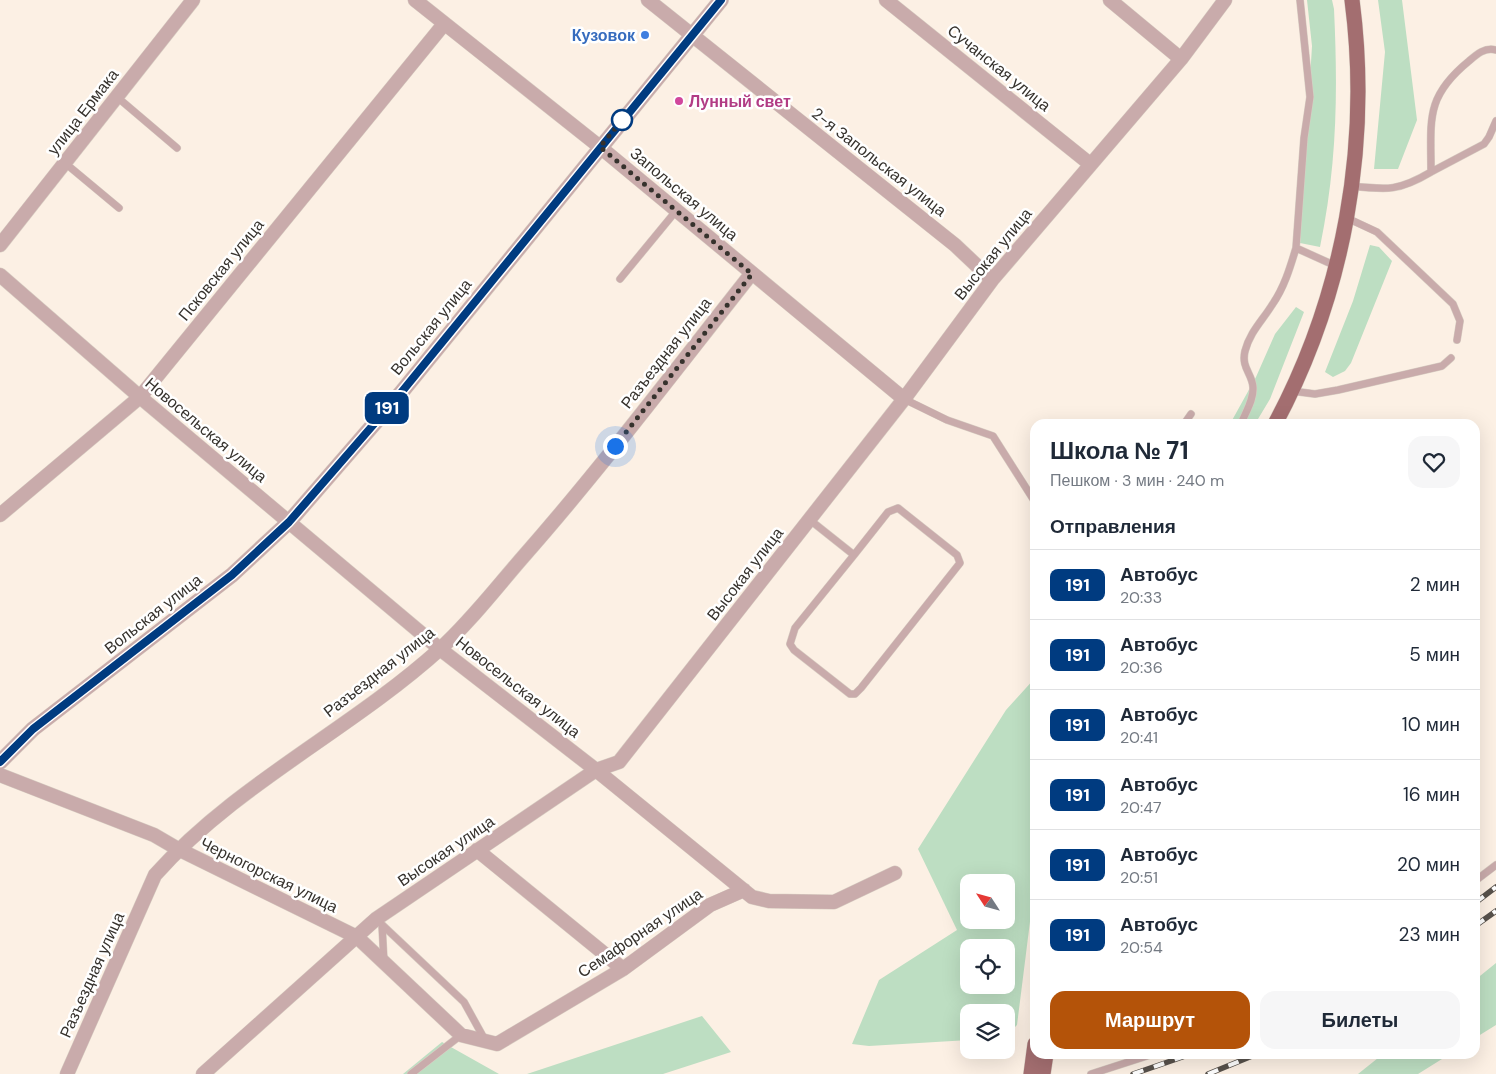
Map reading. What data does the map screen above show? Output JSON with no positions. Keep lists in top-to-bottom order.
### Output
{
  "streets": {
    "street": [
      "Сучанская улица",
      "улица Ермака",
      "2-я Запольская улица",
      "Запольская улица",
      "Высокая улица",
      "Псковская улица",
      "Вольская улица",
      "Разъездная улица",
      "Новосельская улица",
      "Черногорская улица",
      "Семафорная улица"
    ]
  },
  "crossings": [
    ["Сучанская улица", "Высокая улица"],
    ["2-я Запольская улица", "Высокая улица"],
    ["2-я Запольская улица", "Вольская улица"],
    ["Запольская улица", "Высокая улица"],
    ["Запольская улица", "Псковская улица"],
    ["Запольская улица", "Вольская улица"],
    ["Запольская улица", "Разъездная улица"],
    ["Высокая улица", "Новосельская улица"],
    ["Высокая улица", "Черногорская улица"],
    ["Псковская улица", "Новосельская улица"],
    ["Вольская улица", "Новосельская улица"],
    ["Разъездная улица", "Новосельская улица"],
    ["Разъездная улица", "Черногорская улица"],
    ["Новосельская улица", "Семафорная улица"]
  ],
  "places": ["Кузовок", "Лунный свет"],
  "lines": ["bus line 191"],
  "north": "top left",
  "page": {
    "on_map": "191",
    "heading": [
      ["Школа № 71", "Пешком · 3 мин · 240 m"],
      "Отправления"
    ],
    "list": [
      {
        "mark": "191",
        "name": "Автобус",
        "note": "20:33",
        "value": "2 мин"
      },
      {
        "mark": "191",
        "name": "Автобус",
        "note": "20:36",
        "value": "5 мин"
      },
      {
        "mark": "191",
        "name": "Автобус",
        "note": "20:41",
        "value": "10 мин"
      },
      {
        "mark": "191",
        "name": "Автобус",
        "note": "20:47",
        "value": "16 мин"
      },
      {
        "mark": "191",
        "name": "Автобус",
        "note": "20:51",
        "value": "20 мин"
      },
      {
        "mark": "191",
        "name": "Автобус",
        "note": "20:54",
        "value": "23 мин"
      }
    ],
    "buttons": ["Маршрут", "Билеты"]
  }
}
